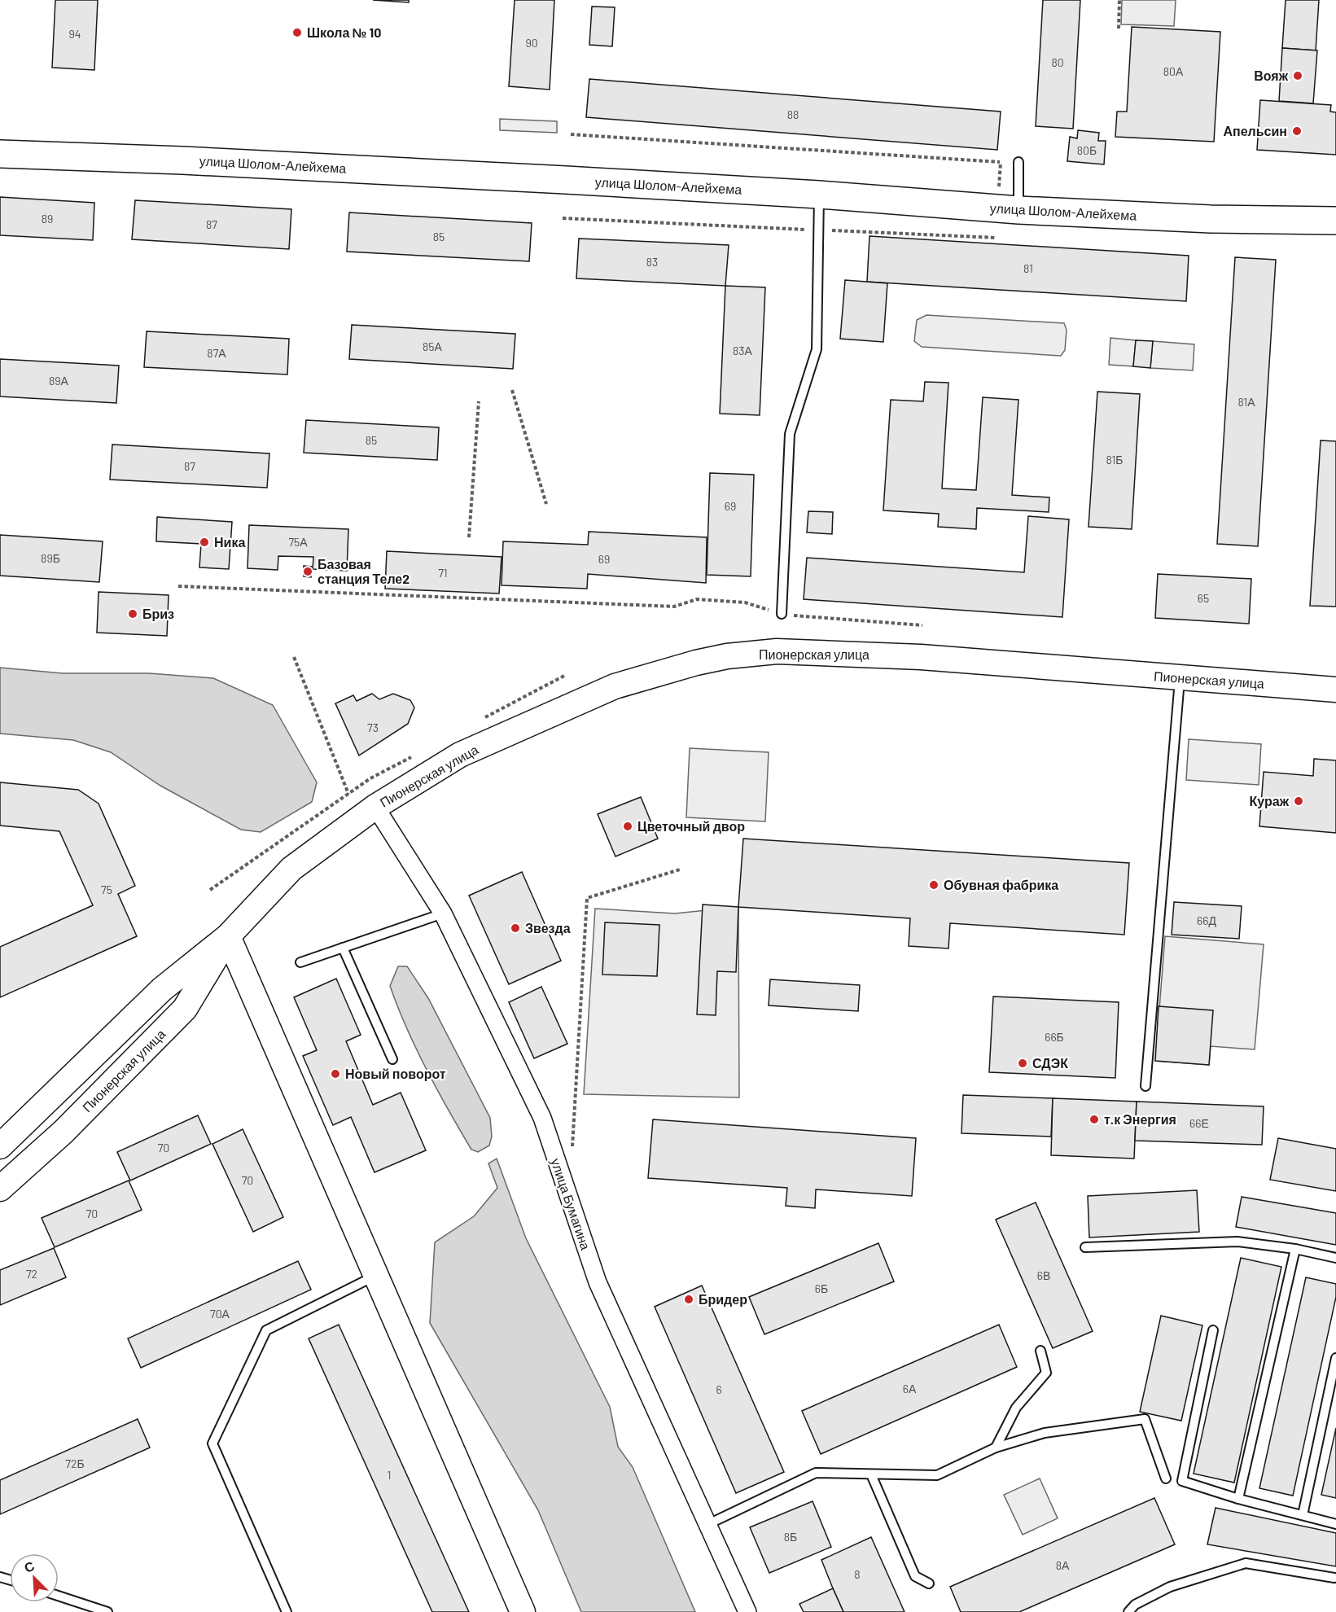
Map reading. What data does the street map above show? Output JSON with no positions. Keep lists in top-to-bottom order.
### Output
{
  "streets": {
    "main road": ["улица Шолом-Алейхема", "Пионерская улица"],
    "street": ["улица Бумагина"]
  },
  "crossings": [
    ["Пионерская улица", "улица Бумагина"]
  ],
  "places": [
    "Школа № 10",
    "Вояж",
    "Апельсин",
    "Ника",
    "Базовая станция Теле2",
    "Бриз",
    "Кураж",
    "Цветочный двор",
    "Обувная фабрика",
    "Звезда",
    "СДЭК",
    "Новый поворот",
    "т.к Энергия",
    "Бридер"
  ],
  "house_numbers": [
    "94",
    "90",
    "80",
    "80А",
    "88",
    "80Б",
    "89",
    "87",
    "85",
    "83",
    "81",
    "85А",
    "83А",
    "87А",
    "89А",
    "81А",
    "85",
    "81Б",
    "87",
    "69",
    "75А",
    "89Б",
    "69",
    "71",
    "65",
    "73",
    "75",
    "66Д",
    "66Б",
    "66Е",
    "70",
    "70",
    "70",
    "72",
    "6В",
    "6Б",
    "70А",
    "6А",
    "6",
    "72Б",
    "1",
    "8Б",
    "8А",
    "8"
  ],
  "north": "top left"
}
